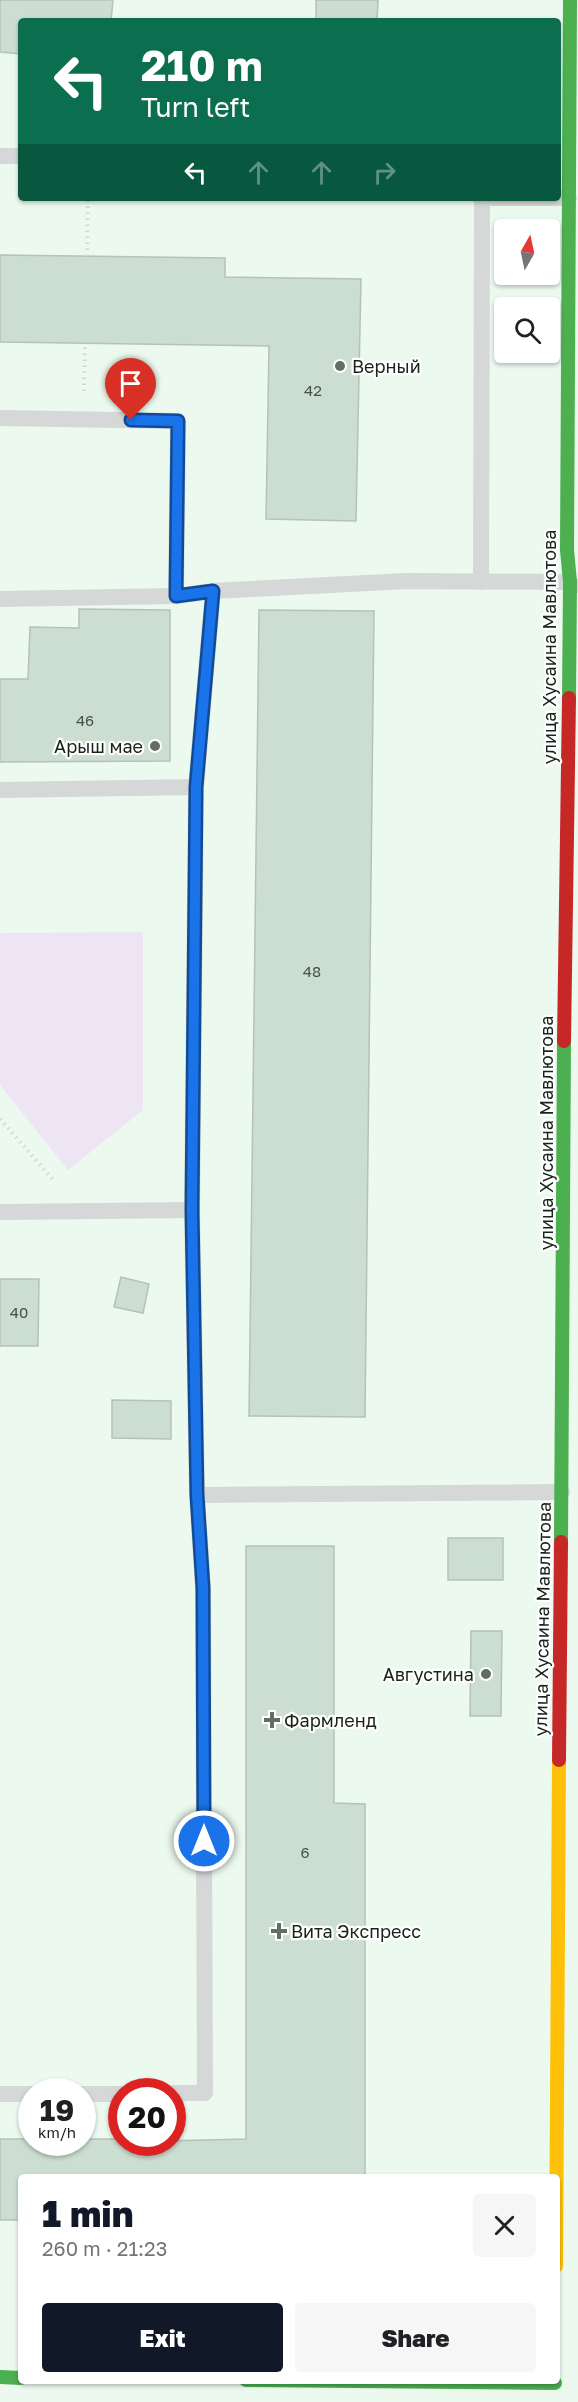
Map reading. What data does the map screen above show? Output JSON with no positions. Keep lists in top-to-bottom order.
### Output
{
  "streets": {
    "street": ["улица Хусаина Мавлютова"]
  },
  "places": {
    "other": ["Верный", "Арыш мае", "Августина"],
    "health": ["Фармленд", "Вита Экспресс"]
  },
  "house_numbers": [
    "42",
    "46",
    "48",
    "40",
    "6"
  ],
  "north": "top",
  "page": {
    "turn": ["210 m", "Turn left"],
    "speed": "19 km/h",
    "limit": "20",
    "heading": ["1 min", "260 m · 21:23"],
    "buttons": ["Exit", "Share"]
  }
}
